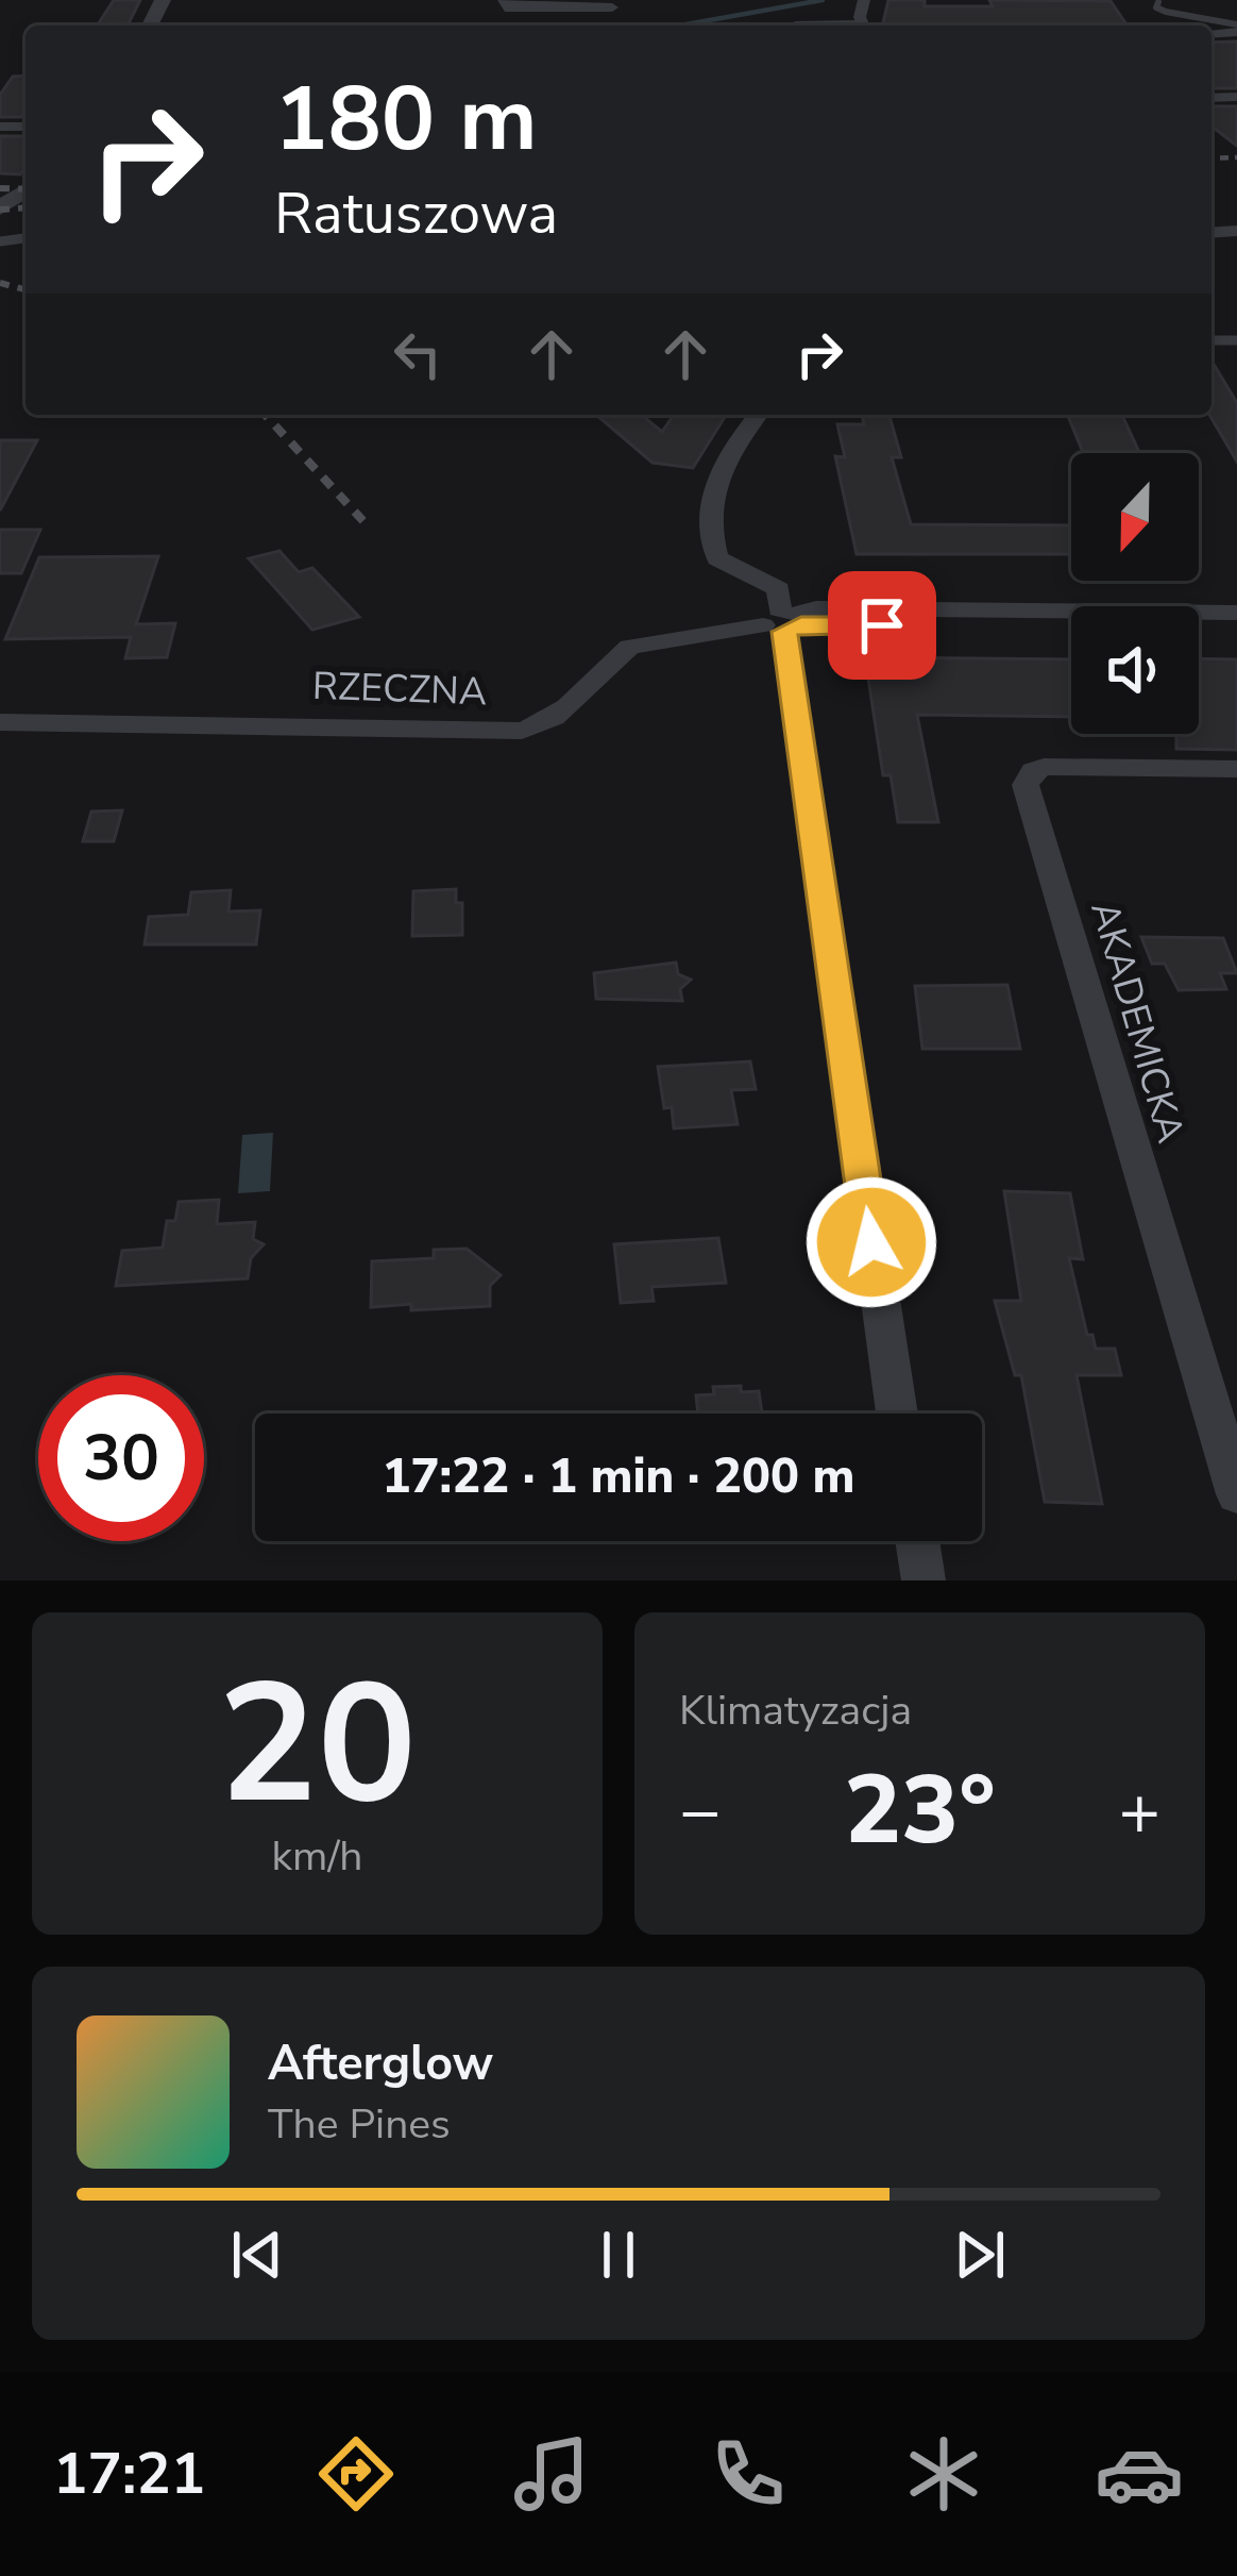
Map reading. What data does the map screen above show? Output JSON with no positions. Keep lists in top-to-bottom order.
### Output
{
  "streets": {
    "street": ["RZECZNA", "AKADEMICKA"]
  },
  "north": "bottom",
  "page": {
    "turn": ["180 m", "Ratuszowa"],
    "limit": "30",
    "trip": "17:22 · 1 min · 200 m",
    "tile": [
      ["20", "km/h"],
      "Klimatyzacja"
    ],
    "heat": ["−", "23°", "+"],
    "song": ["Afterglow", "The Pines"],
    "tabs": "17:21"
  }
}
